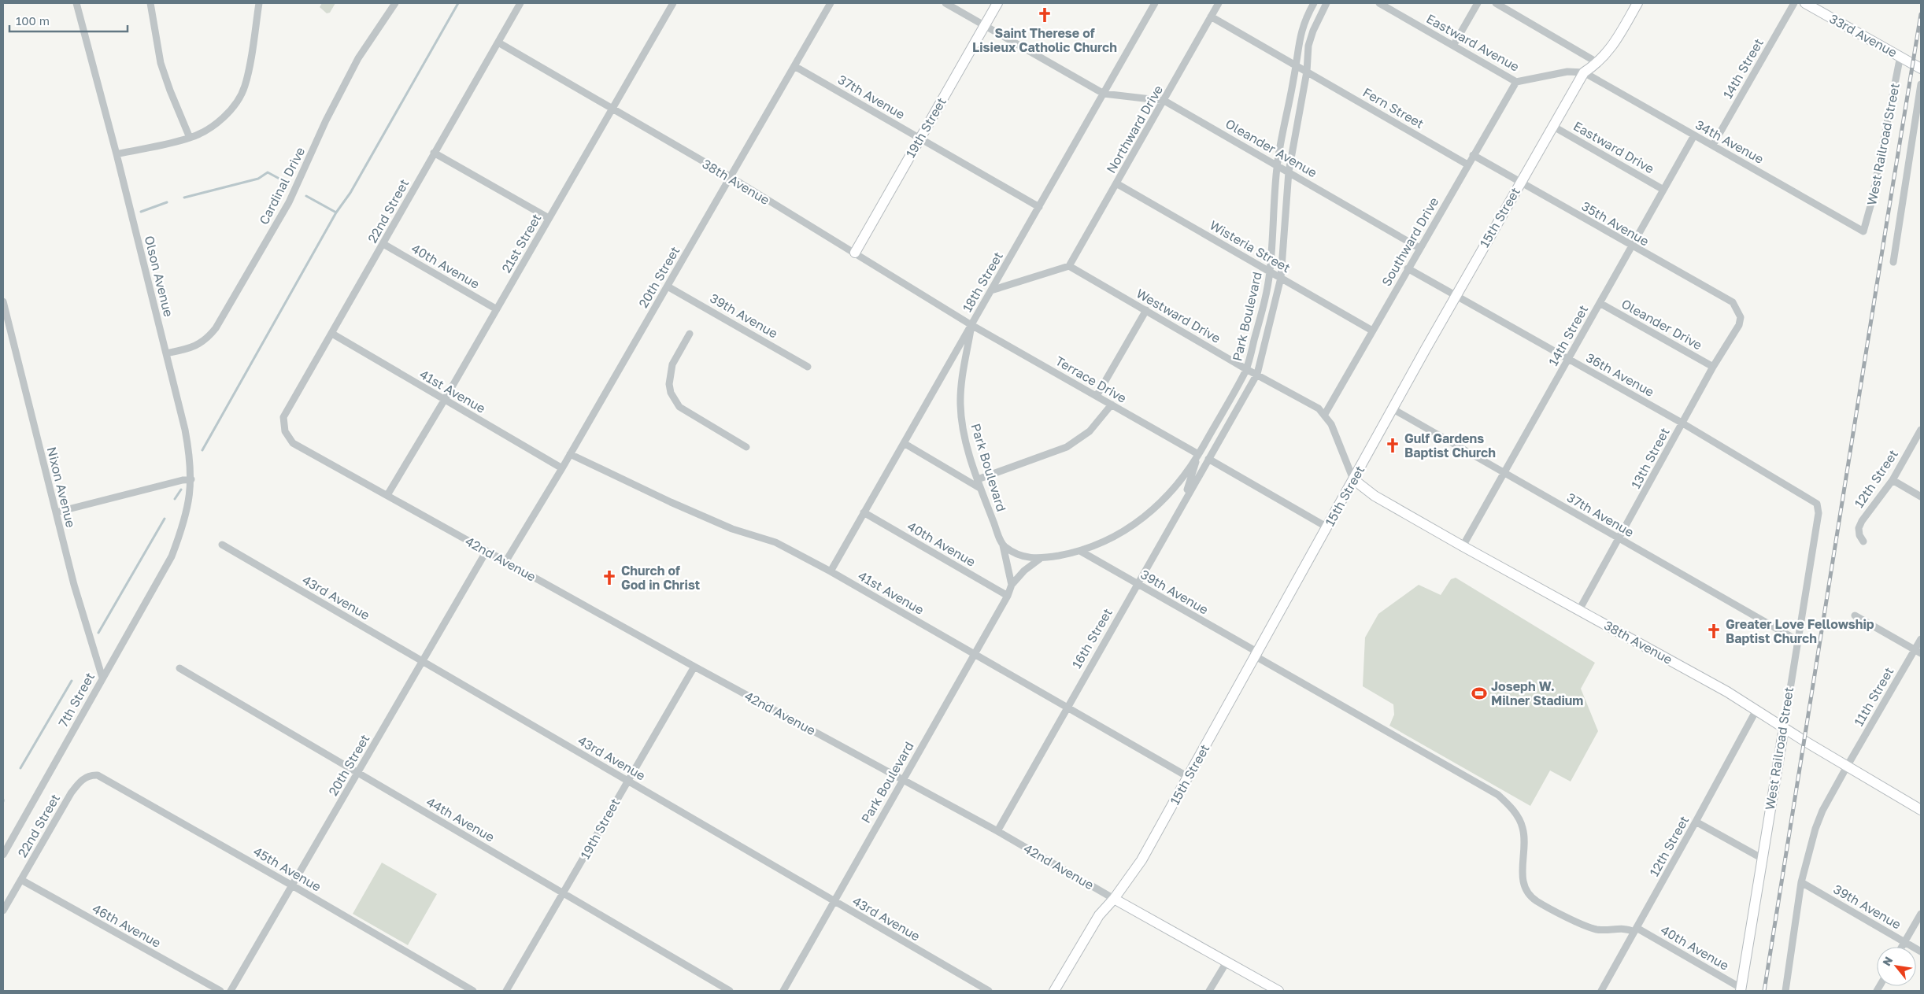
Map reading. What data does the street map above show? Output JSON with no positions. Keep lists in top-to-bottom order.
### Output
{
  "streets": {
    "street": [
      "33rd Avenue",
      "Eastward Avenue",
      "14th Street",
      "37th Avenue",
      "Fern Street",
      "19th Street",
      "Northward Drive",
      "34th Avenue",
      "West Railroad Street",
      "Eastward Drive",
      "Oleander Avenue",
      "38th Avenue",
      "Cardinal Drive",
      "22nd Street",
      "15th Street",
      "35th Avenue",
      "Southward Drive",
      "21st Street",
      "Wisteria Street",
      "40th Avenue",
      "Olson Avenue",
      "20th Street",
      "18th Street",
      "39th Avenue",
      "Westward Drive",
      "Park Boulevard",
      "Oleander Drive",
      "36th Avenue",
      "Terrace Drive",
      "41st Avenue",
      "13th Street",
      "12th Street",
      "Nixon Avenue",
      "42nd Avenue",
      "43rd Avenue",
      "16th Street",
      "11th Street",
      "7th Street",
      "44th Avenue",
      "45th Avenue",
      "46th Avenue"
    ]
  },
  "crossings": [
    ["33rd Avenue", "West Railroad Street"],
    ["Eastward Avenue", "34th Avenue"],
    ["Eastward Avenue", "15th Street"],
    ["Eastward Avenue", "Southward Drive"],
    ["14th Street", "37th Avenue"],
    ["14th Street", "34th Avenue"],
    ["14th Street", "Eastward Drive"],
    ["14th Street", "38th Avenue"],
    ["14th Street", "35th Avenue"],
    ["14th Street", "Oleander Drive"],
    ["14th Street", "36th Avenue"],
    ["37th Avenue", "19th Street"],
    ["37th Avenue", "West Railroad Street"],
    ["37th Avenue", "15th Street"],
    ["37th Avenue", "20th Street"],
    ["37th Avenue", "18th Street"],
    ["37th Avenue", "13th Street"],
    ["Fern Street", "Southward Drive"],
    ["Fern Street", "Park Boulevard"],
    ["19th Street", "38th Avenue"],
    ["19th Street", "42nd Avenue"],
    ["19th Street", "43rd Avenue"],
    ["19th Street", "44th Avenue"],
    ["Northward Drive", "Oleander Avenue"],
    ["Northward Drive", "Wisteria Street"],
    ["Northward Drive", "Westward Drive"],
    ["34th Avenue", "West Railroad Street"],
    ["34th Avenue", "15th Street"],
    ["West Railroad Street", "38th Avenue"],
    ["West Railroad Street", "40th Avenue"],
    ["West Railroad Street", "36th Avenue"],
    ["Eastward Drive", "15th Street"],
    ["Oleander Avenue", "Southward Drive"],
    ["Oleander Avenue", "18th Street"],
    ["Oleander Avenue", "Park Boulevard"],
    ["38th Avenue", "22nd Street"],
    ["38th Avenue", "15th Street"],
    ["38th Avenue", "21st Street"],
    ["38th Avenue", "20th Street"],
    ["38th Avenue", "18th Street"],
    ["38th Avenue", "Westward Drive"],
    ["38th Avenue", "Park Boulevard"],
    ["38th Avenue", "Terrace Drive"],
    ["38th Avenue", "13th Street"],
    ["38th Avenue", "12th Street"],
    ["38th Avenue", "11th Street"],
    ["Cardinal Drive", "Olson Avenue"],
    ["22nd Street", "40th Avenue"],
    ["22nd Street", "41st Avenue"],
    ["22nd Street", "42nd Avenue"],
    ["22nd Street", "45th Avenue"],
    ["22nd Street", "46th Avenue"],
    ["15th Street", "35th Avenue"],
    ["15th Street", "39th Avenue"],
    ["15th Street", "Westward Drive"],
    ["15th Street", "36th Avenue"],
    ["15th Street", "41st Avenue"],
    ["15th Street", "42nd Avenue"],
    ["35th Avenue", "Southward Drive"],
    ["35th Avenue", "13th Street"],
    ["Southward Drive", "Wisteria Street"],
    ["Southward Drive", "Westward Drive"],
    ["Southward Drive", "36th Avenue"],
    ["21st Street", "40th Avenue"],
    ["21st Street", "41st Avenue"],
    ["21st Street", "42nd Avenue"],
    ["Wisteria Street", "Park Boulevard"],
    ["40th Avenue", "18th Street"],
    ["40th Avenue", "39th Avenue"],
    ["40th Avenue", "Park Boulevard"],
    ["40th Avenue", "12th Street"],
    ["Olson Avenue", "7th Street"],
    ["20th Street", "39th Avenue"],
    ["20th Street", "41st Avenue"],
    ["20th Street", "42nd Avenue"],
    ["20th Street", "43rd Avenue"],
    ["20th Street", "44th Avenue"],
    ["20th Street", "45th Avenue"],
    ["18th Street", "Park Boulevard"],
    ["18th Street", "Terrace Drive"],
    ["18th Street", "41st Avenue"],
    ["39th Avenue", "Park Boulevard"],
    ["39th Avenue", "12th Street"],
    ["39th Avenue", "16th Street"],
    ["Westward Drive", "Park Boulevard"],
    ["Park Boulevard", "Terrace Drive"],
    ["Park Boulevard", "41st Avenue"],
    ["Park Boulevard", "42nd Avenue"],
    ["Park Boulevard", "43rd Avenue"],
    ["Park Boulevard", "16th Street"],
    ["Oleander Drive", "13th Street"],
    ["36th Avenue", "13th Street"],
    ["41st Avenue", "16th Street"],
    ["Nixon Avenue", "7th Street"],
    ["42nd Avenue", "16th Street"]
  ],
  "places": {
    "church": [
      "Saint Therese of Lisieux Catholic Church",
      "Gulf Gardens Baptist Church",
      "Church of God in Christ",
      "Greater Love Fellowship Baptist Church"
    ],
    "sports": ["Joseph W. Milner Stadium"]
  },
  "scale_bar": "100 m",
  "north": "top left"
}
